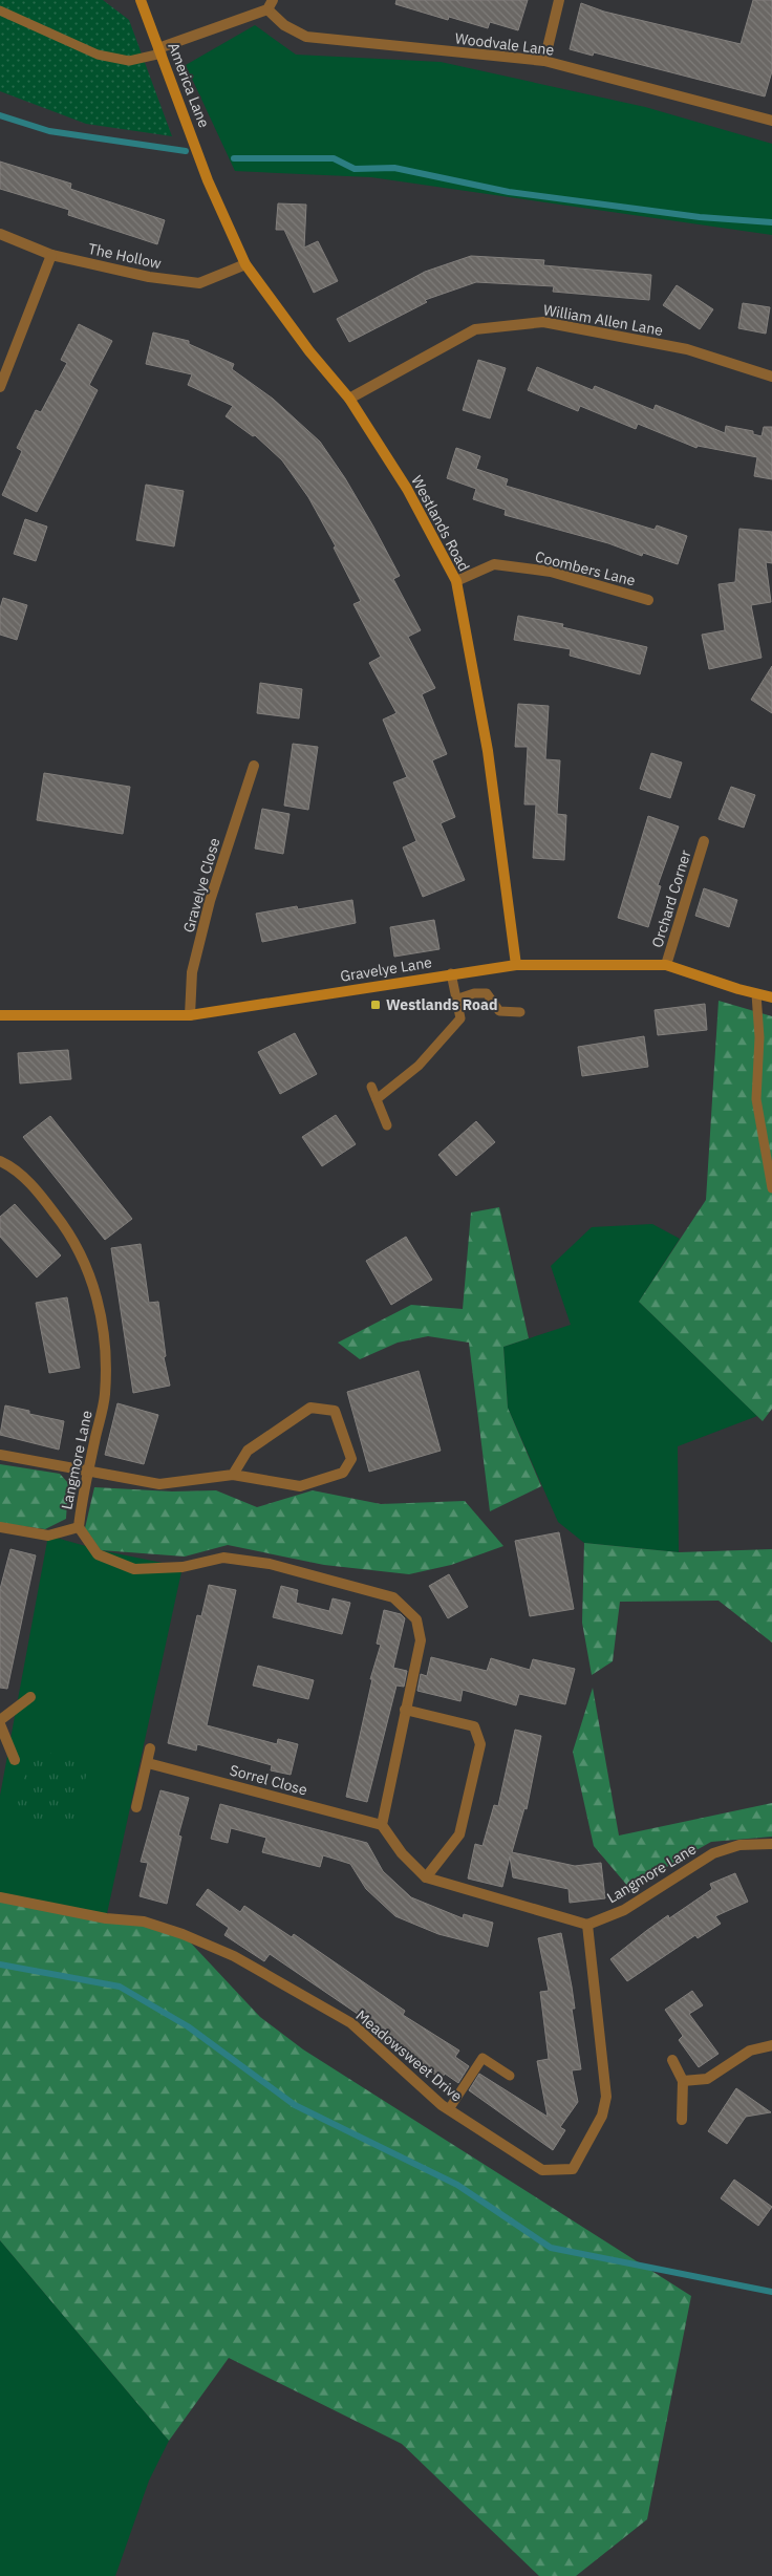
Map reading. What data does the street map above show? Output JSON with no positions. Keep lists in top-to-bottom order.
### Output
{
  "streets": {
    "street": [
      "Woodvale Lane",
      "America Lane",
      "The Hollow",
      "William Allen Lane",
      "Westlands Road",
      "Coombers Lane",
      "Gravelye Close",
      "Orchard Corner",
      "Gravelye Lane",
      "Langmore Lane",
      "Sorrel Close",
      "Meadowsweet Drive"
    ]
  },
  "crossings": [
    ["America Lane", "Westlands Road"],
    ["The Hollow", "Westlands Road"],
    ["William Allen Lane", "Westlands Road"],
    ["Westlands Road", "Coombers Lane"],
    ["Westlands Road", "Gravelye Lane"],
    ["Gravelye Close", "Gravelye Lane"],
    ["Orchard Corner", "Gravelye Lane"],
    ["Langmore Lane", "Sorrel Close"],
    ["Langmore Lane", "Meadowsweet Drive"]
  ],
  "places": {
    "transit": ["Westlands Road"]
  }
}
